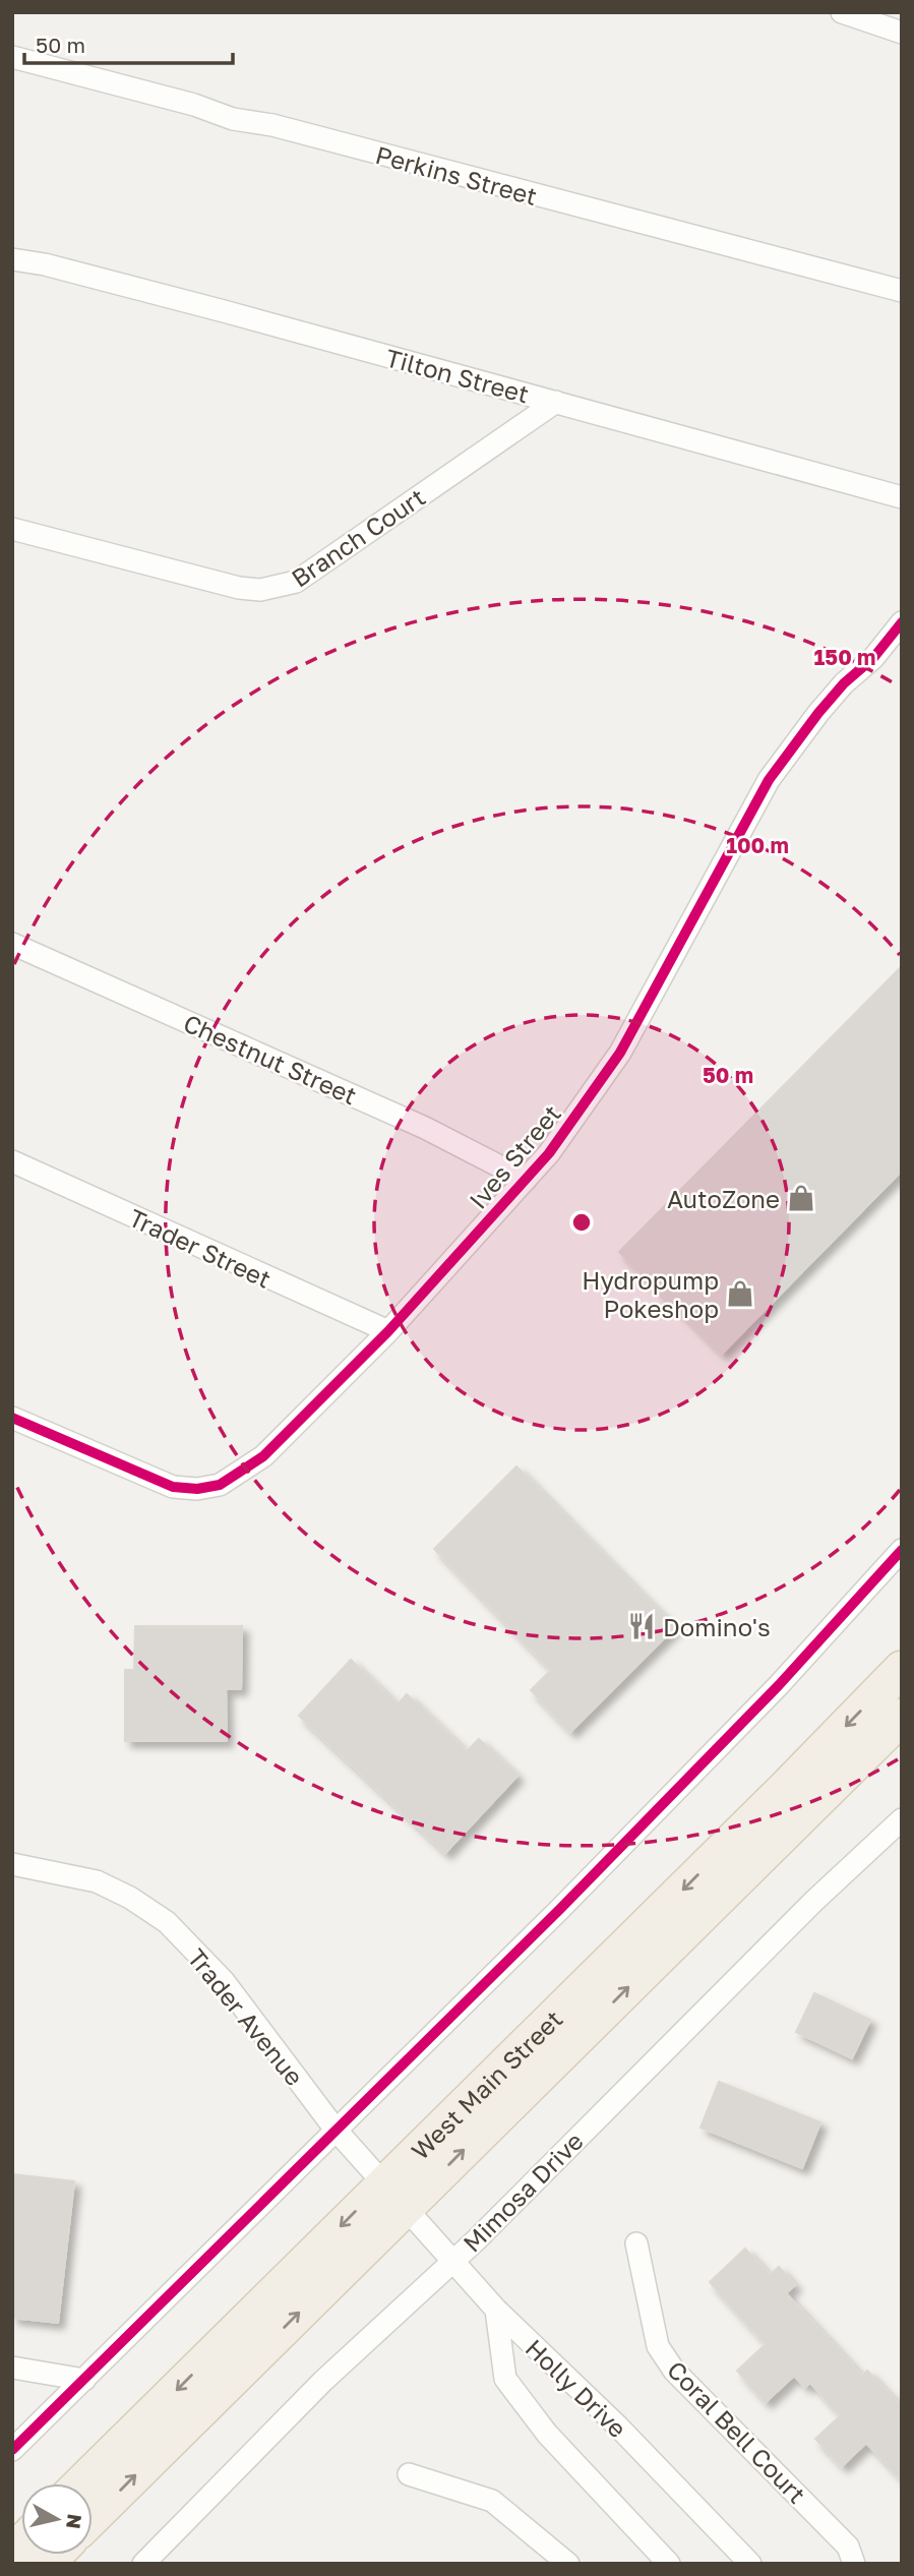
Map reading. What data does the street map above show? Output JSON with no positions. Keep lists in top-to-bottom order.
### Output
{
  "streets": {
    "main road": ["West Main Street"],
    "street": [
      "Perkins Street",
      "Tilton Street",
      "Branch Court",
      "Chestnut Street",
      "Ives Street",
      "Trader Street",
      "Trader Avenue",
      "Mimosa Drive",
      "Holly Drive",
      "Coral Bell Court"
    ]
  },
  "crossings": [
    ["Tilton Street", "Branch Court"],
    ["Chestnut Street", "Ives Street"],
    ["Ives Street", "Trader Street"],
    ["Trader Avenue", "West Main Street"],
    ["Trader Avenue", "Holly Drive"],
    ["West Main Street", "Holly Drive"],
    ["Mimosa Drive", "Holly Drive"]
  ],
  "places": {
    "shop": ["AutoZone", "Hydropump Pokeshop"],
    "restaurant": ["Domino's"]
  },
  "scale_bar": "50 m",
  "north": "right",
  "rings": ["150 m", "100 m", "50 m"]
}
